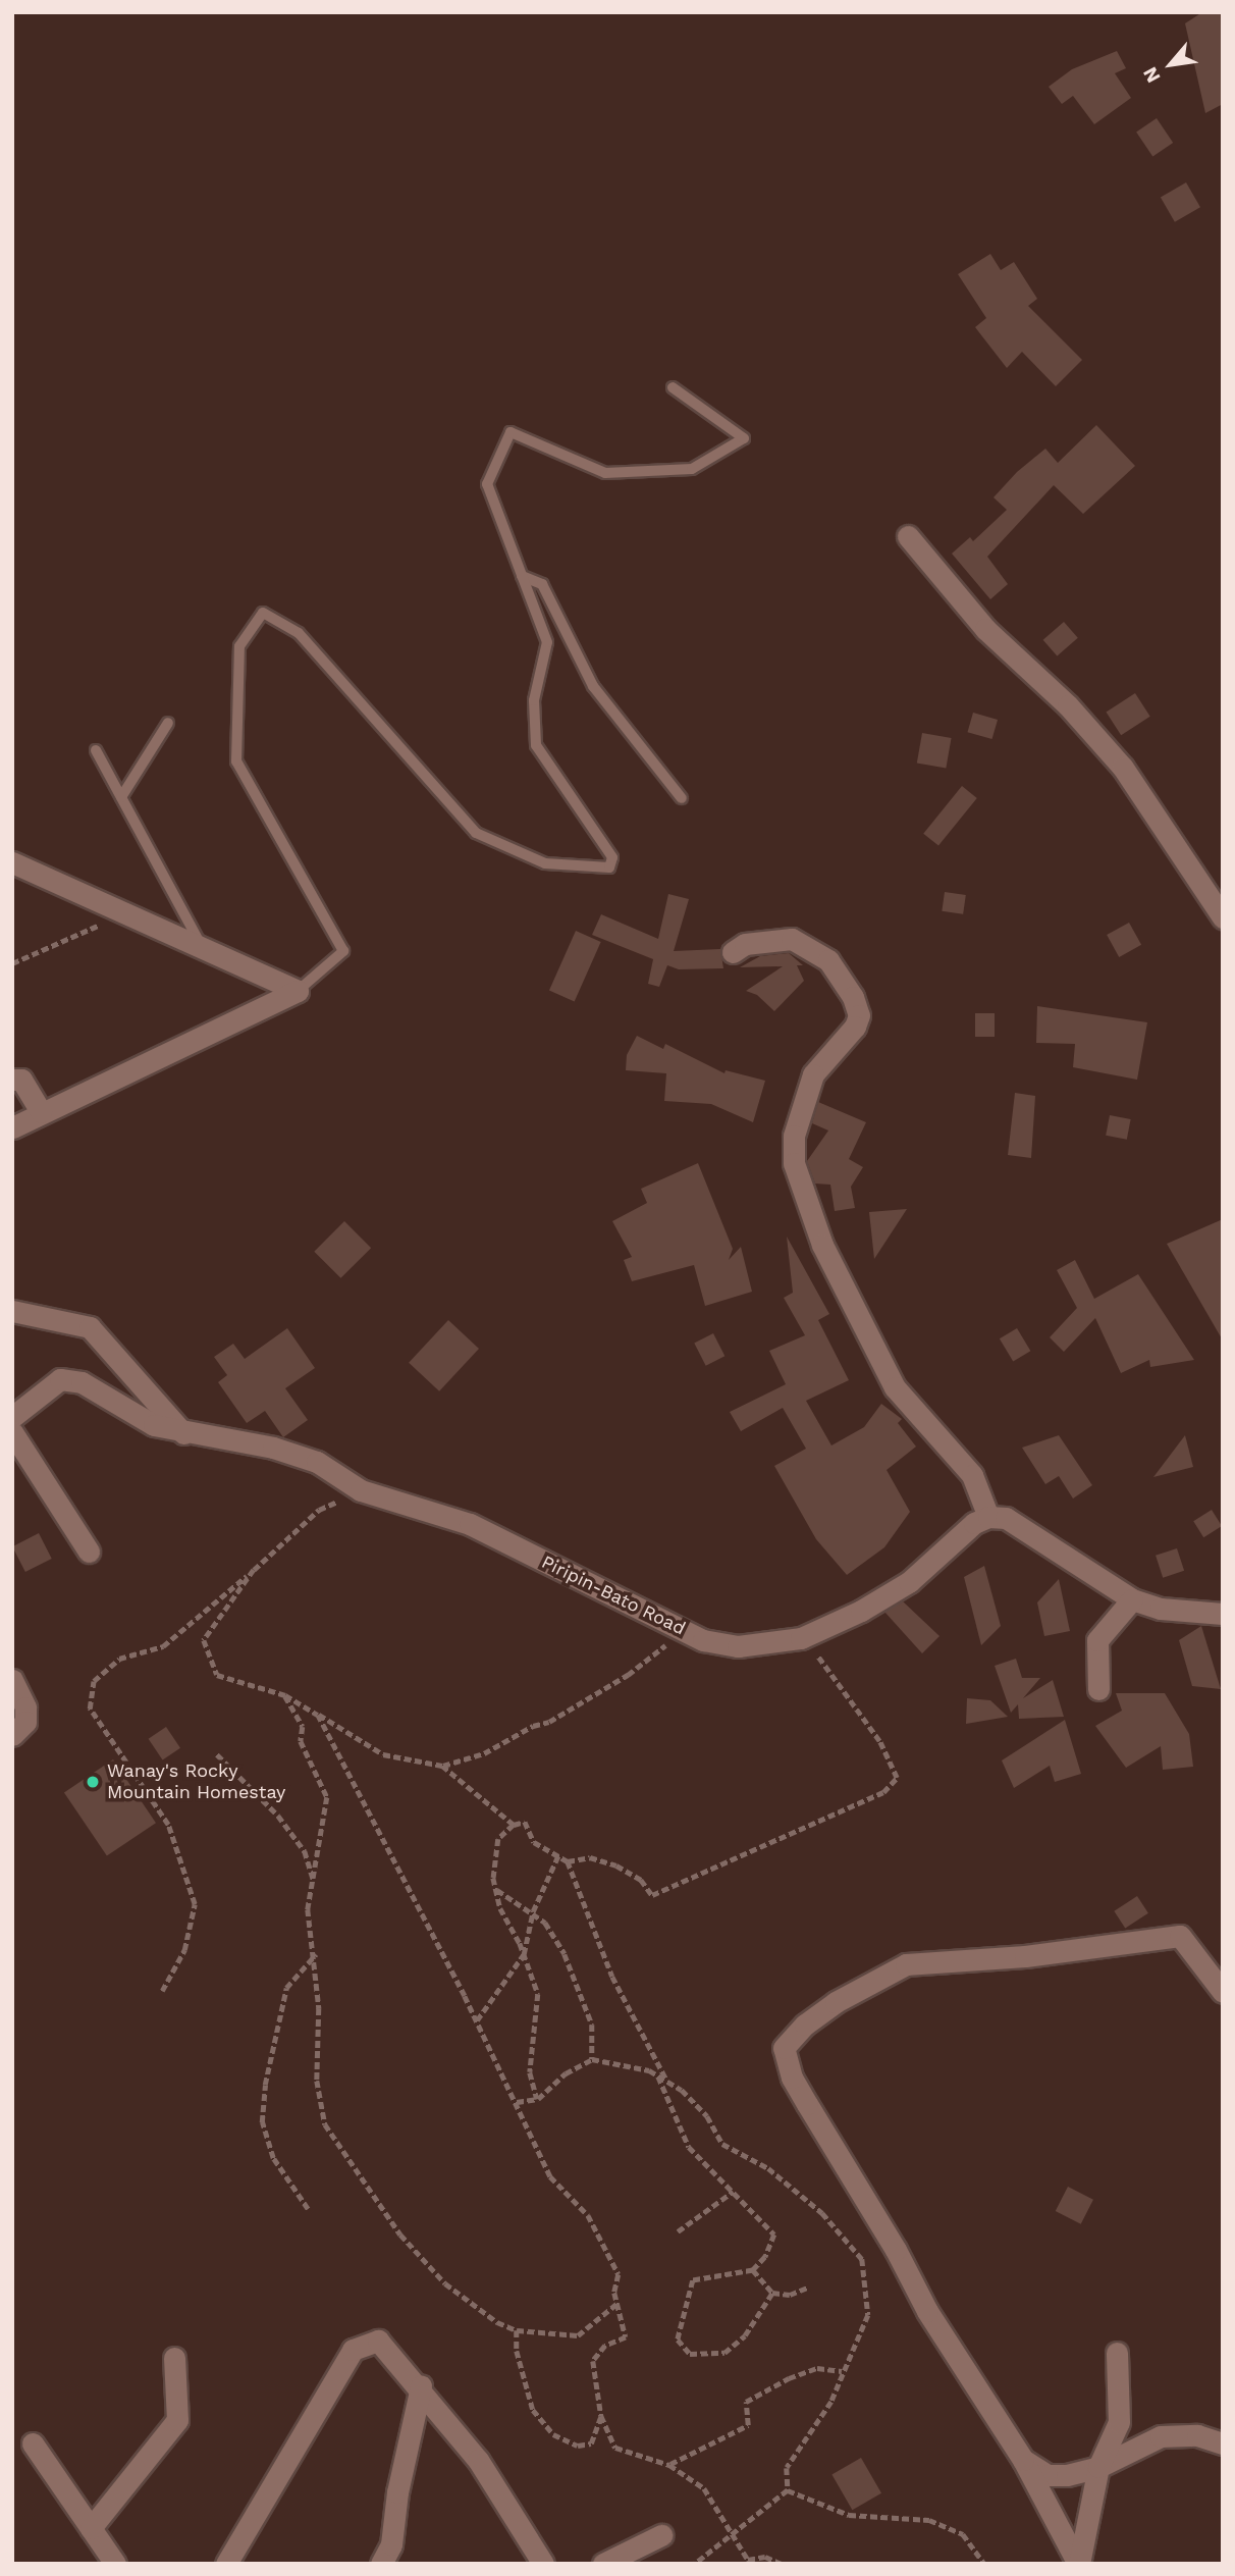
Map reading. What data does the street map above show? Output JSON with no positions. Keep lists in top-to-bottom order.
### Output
{
  "streets": {
    "street": ["Piripin-Bato Road"]
  },
  "places": ["Wanay's Rocky Mountain Homestay"],
  "north": "bottom left"
}
